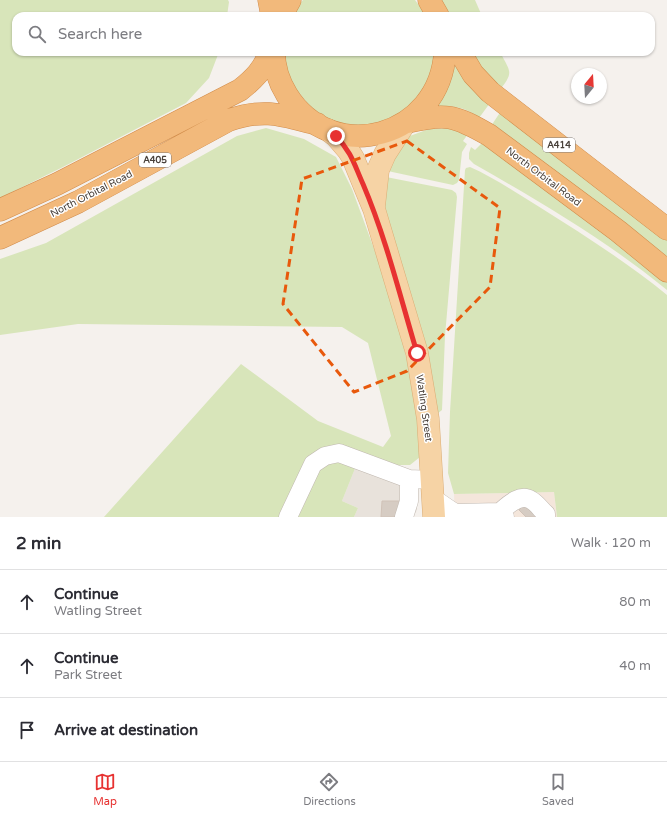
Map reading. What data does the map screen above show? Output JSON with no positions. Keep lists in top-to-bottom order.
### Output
{
  "streets": {
    "highway": ["A414", "A405", "North Orbital Road"],
    "main road": ["Watling Street"]
  },
  "crossings": [
    ["North Orbital Road", "Watling Street"]
  ],
  "north": "top",
  "page": {
    "search": "Search here",
    "heading": ["2 min", "Walk · 120 m"],
    "list": [
      ["Continue", "Watling Street", "80 m"],
      ["Continue", "Park Street", "40 m"],
      "Arrive at destination"
    ],
    "nav": ["Map", "Directions", "Saved"]
  }
}
